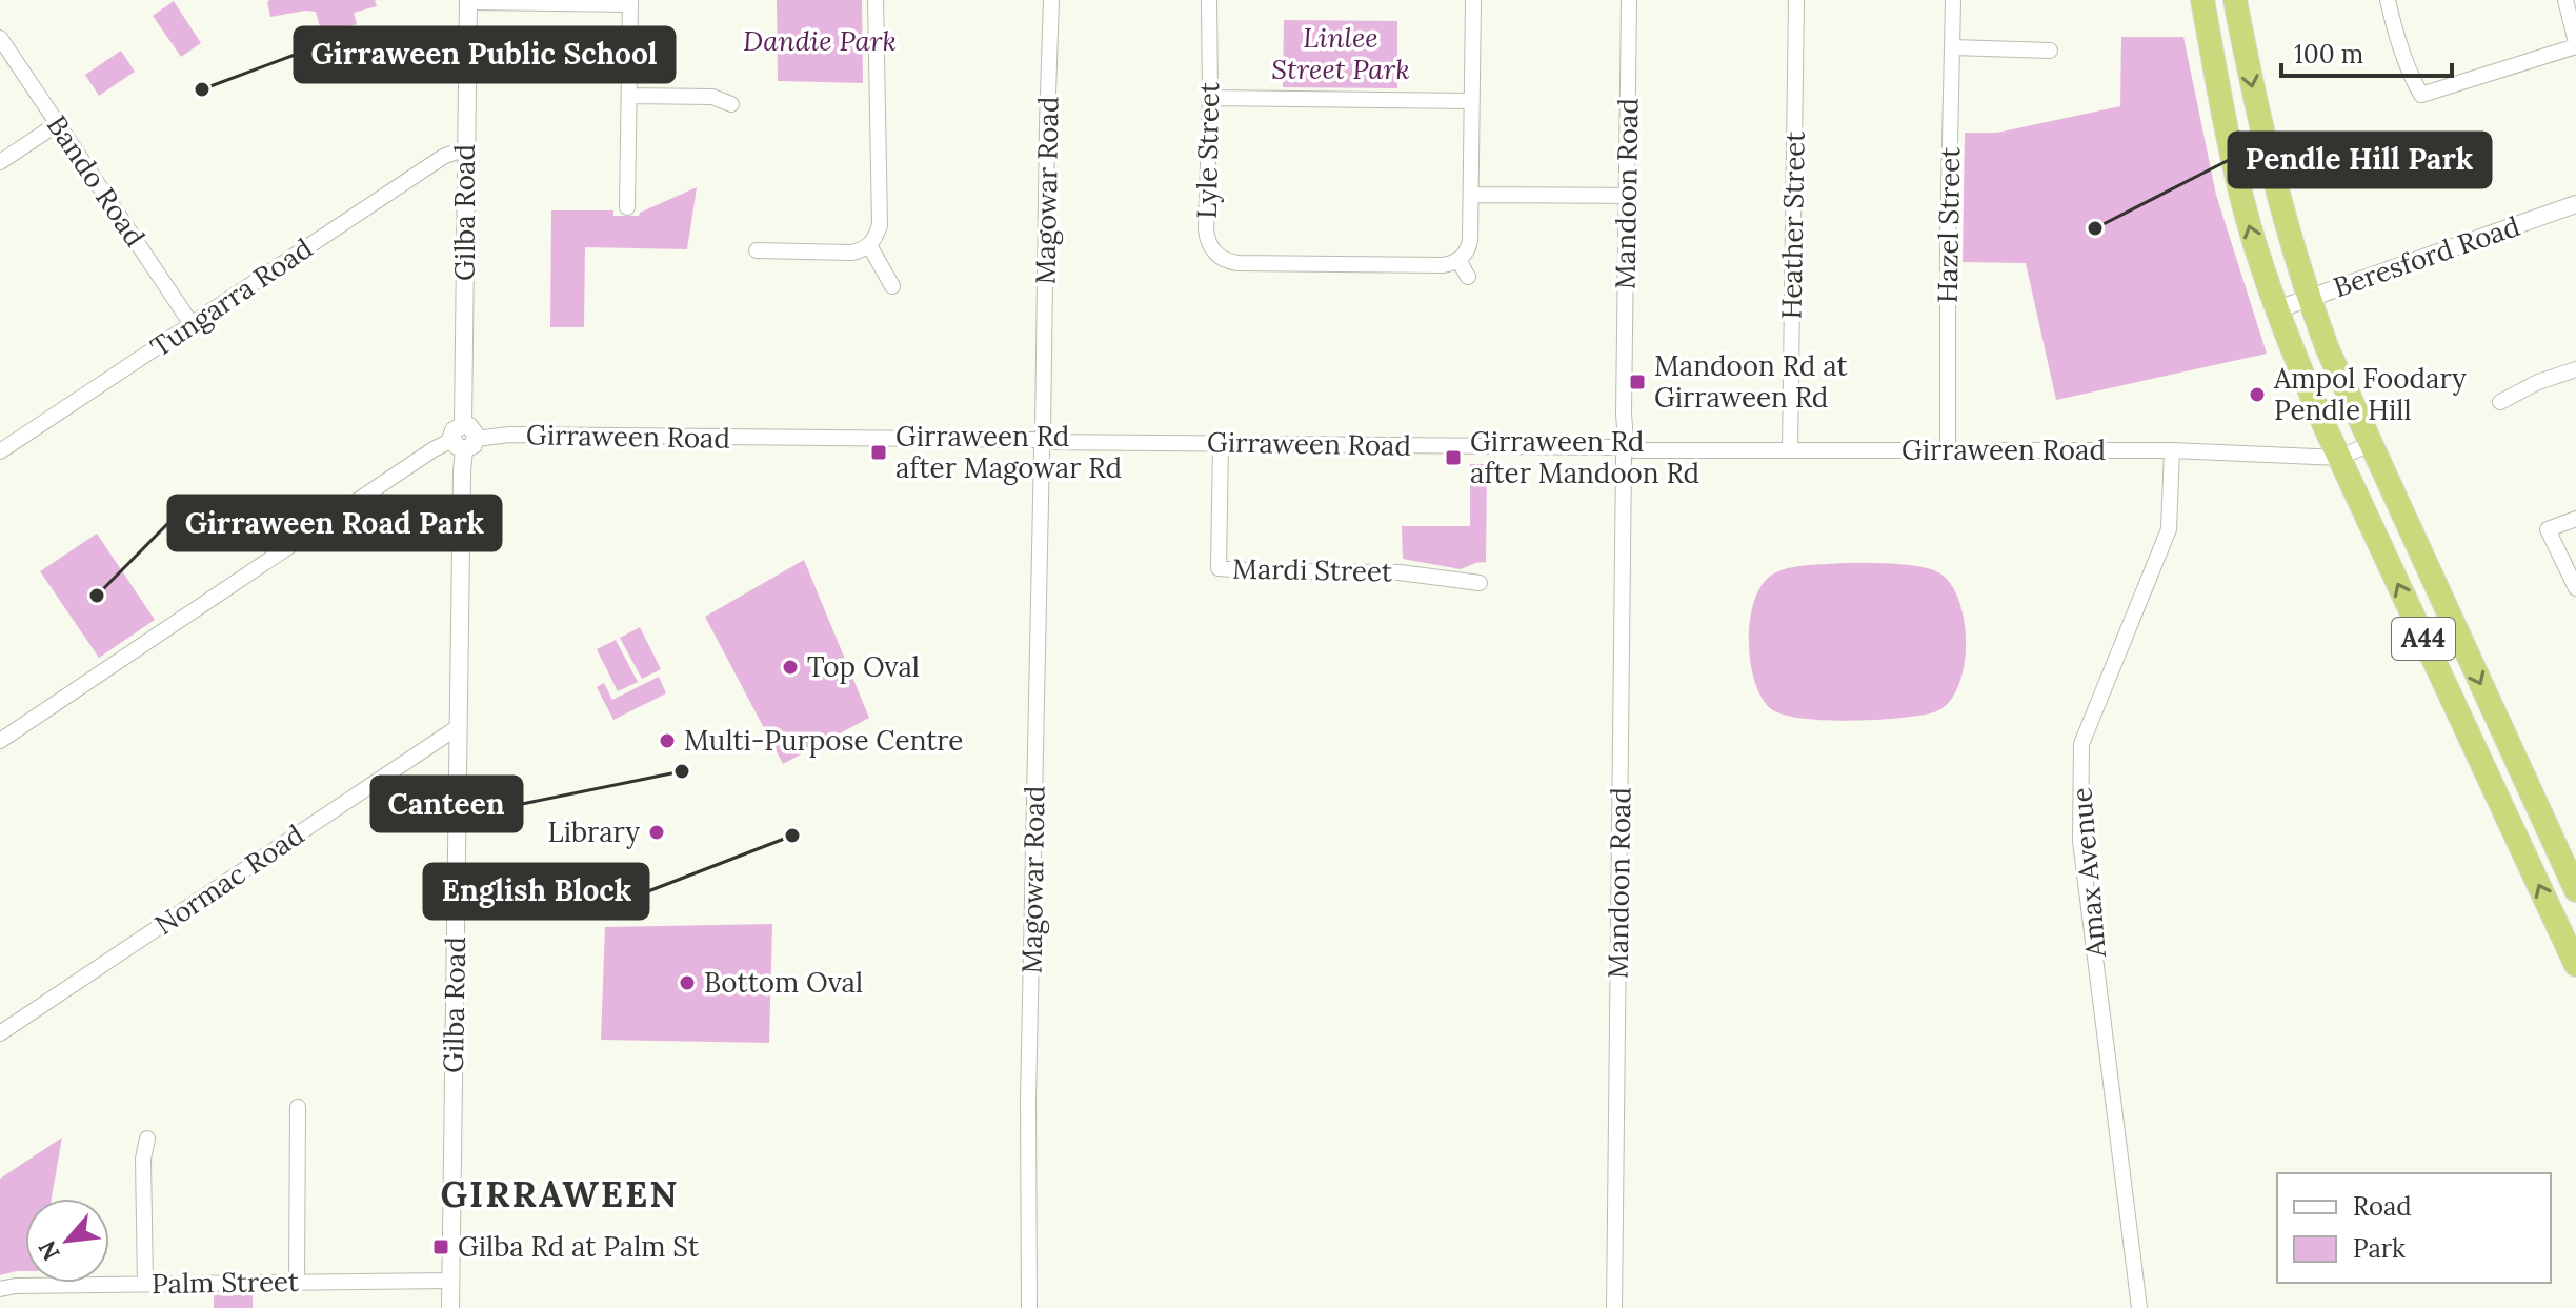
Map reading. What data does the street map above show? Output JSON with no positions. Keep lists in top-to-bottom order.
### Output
{
  "streets": {
    "highway": ["A44"],
    "street": [
      "Lyle Street",
      "Bando Road",
      "Magowar Road",
      "Mandoon Road",
      "Gilba Road",
      "Heather Street",
      "Hazel Street",
      "Beresford Road",
      "Tungarra Road",
      "Girraween Road",
      "Mardi Street",
      "Amax Avenue",
      "Normac Road",
      "Palm Street"
    ]
  },
  "crossings": [
    ["Bando Road", "Tungarra Road"],
    ["Magowar Road", "Girraween Road"],
    ["Mandoon Road", "Girraween Road"],
    ["Gilba Road", "Tungarra Road"],
    ["Gilba Road", "Girraween Road"],
    ["Gilba Road", "Normac Road"],
    ["Gilba Road", "Palm Street"],
    ["Heather Street", "Girraween Road"],
    ["Hazel Street", "Girraween Road"],
    ["Beresford Road", "A44"],
    ["Girraween Road", "Mardi Street"],
    ["Girraween Road", "A44"],
    ["Girraween Road", "Amax Avenue"]
  ],
  "districts": ["GIRRAWEEN"],
  "parks": ["Linlee Street Park", "Dandie Park"],
  "places": {
    "other": [
      "Girraween Public School",
      "Pendle Hill Park",
      "Ampol Foodary Pendle Hill",
      "Girraween Road Park",
      "Top Oval",
      "Multi-Purpose Centre",
      "Canteen",
      "Library",
      "English Block",
      "Bottom Oval"
    ],
    "transit": [
      "Mandoon Rd at Girraween Rd",
      "Girraween Rd after Magowar Rd",
      "Girraween Rd after Mandoon Rd",
      "Gilba Rd at Palm St"
    ]
  },
  "legend": ["Road", "Park"],
  "scale_bar": "100 m",
  "north": "bottom left"
}
